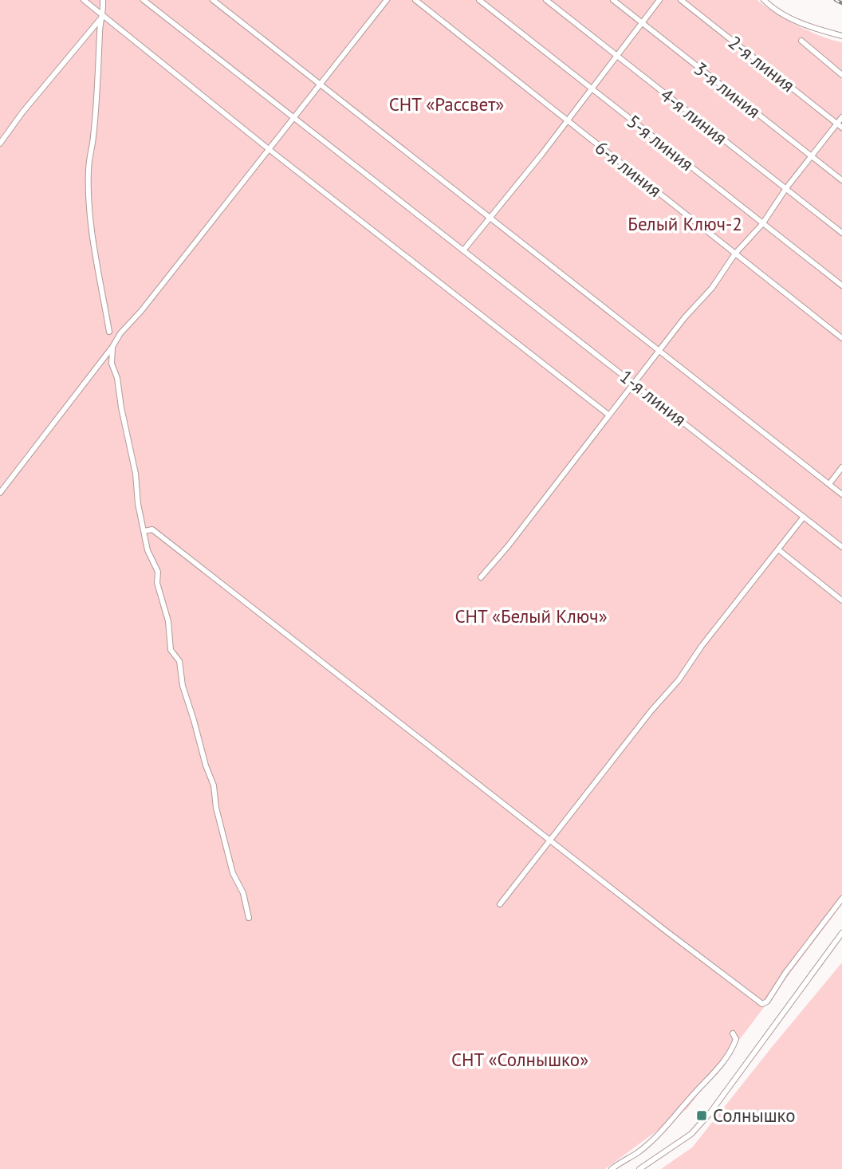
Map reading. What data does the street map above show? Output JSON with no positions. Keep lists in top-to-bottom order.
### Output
{
  "streets": {
    "street": [
      "2-я линия",
      "3-я линия",
      "4-я линия",
      "5-я линия",
      "6-я линия",
      "1-я линия"
    ]
  },
  "parks": [
    "СНТ «Рассвет»",
    "Белый Ключ-2",
    "СНТ «Белый Ключ»",
    "СНТ «Солнышко»"
  ],
  "places": {
    "transit": ["Солнышко"]
  }
}
